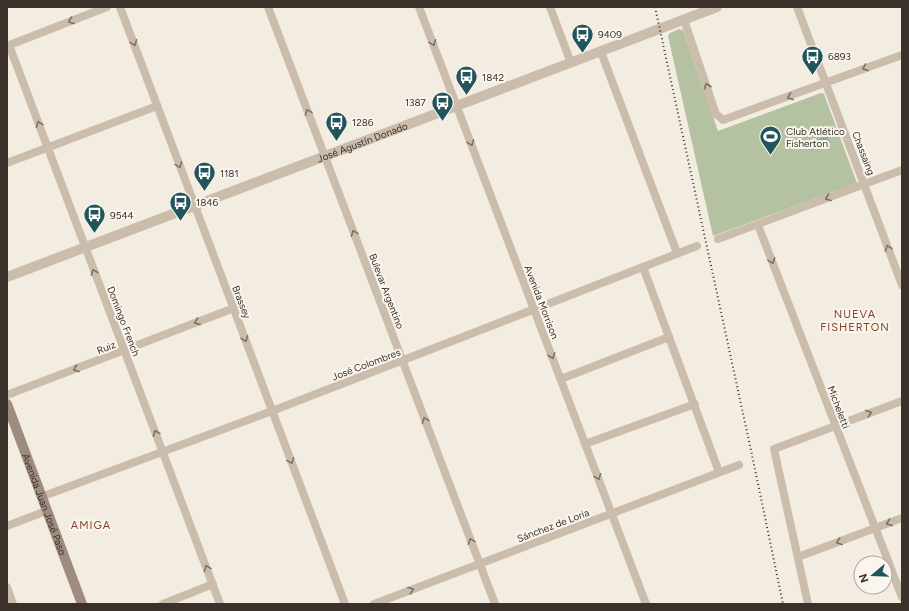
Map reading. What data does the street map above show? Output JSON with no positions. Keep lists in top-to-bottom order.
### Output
{
  "streets": {
    "main road": ["Avenida Juan José Paso"],
    "street": [
      "José Agustín Donado",
      "Chassaing",
      "Bulevar Argentino",
      "Brassey",
      "Avenida Morrison",
      "Domingo French",
      "Ruiz",
      "José Colombres",
      "Micheletti",
      "Sánchez de Loria"
    ]
  },
  "crossings": [
    ["José Agustín Donado", "Bulevar Argentino"],
    ["José Agustín Donado", "Brassey"],
    ["José Agustín Donado", "Avenida Morrison"],
    ["José Agustín Donado", "Domingo French"],
    ["Bulevar Argentino", "José Colombres"],
    ["Bulevar Argentino", "Sánchez de Loria"],
    ["Brassey", "Ruiz"],
    ["Brassey", "José Colombres"],
    ["Avenida Morrison", "José Colombres"],
    ["Avenida Morrison", "Sánchez de Loria"],
    ["Domingo French", "Ruiz"],
    ["Domingo French", "José Colombres"],
    ["José Colombres", "Avenida Juan José Paso"]
  ],
  "one_way": [
    "Chassaing",
    "Bulevar Argentino",
    "Brassey",
    "Avenida Morrison",
    "Domingo French",
    "Ruiz",
    "Micheletti"
  ],
  "districts": ["NUEVA FISHERTON", "AMIGA"],
  "places": {
    "bus stop": [
      "9409",
      "6893",
      "1842",
      "1387",
      "1286",
      "1181",
      "1846",
      "9544"
    ],
    "sports": ["Club Atlético Fisherton"]
  },
  "north": "left"
}
